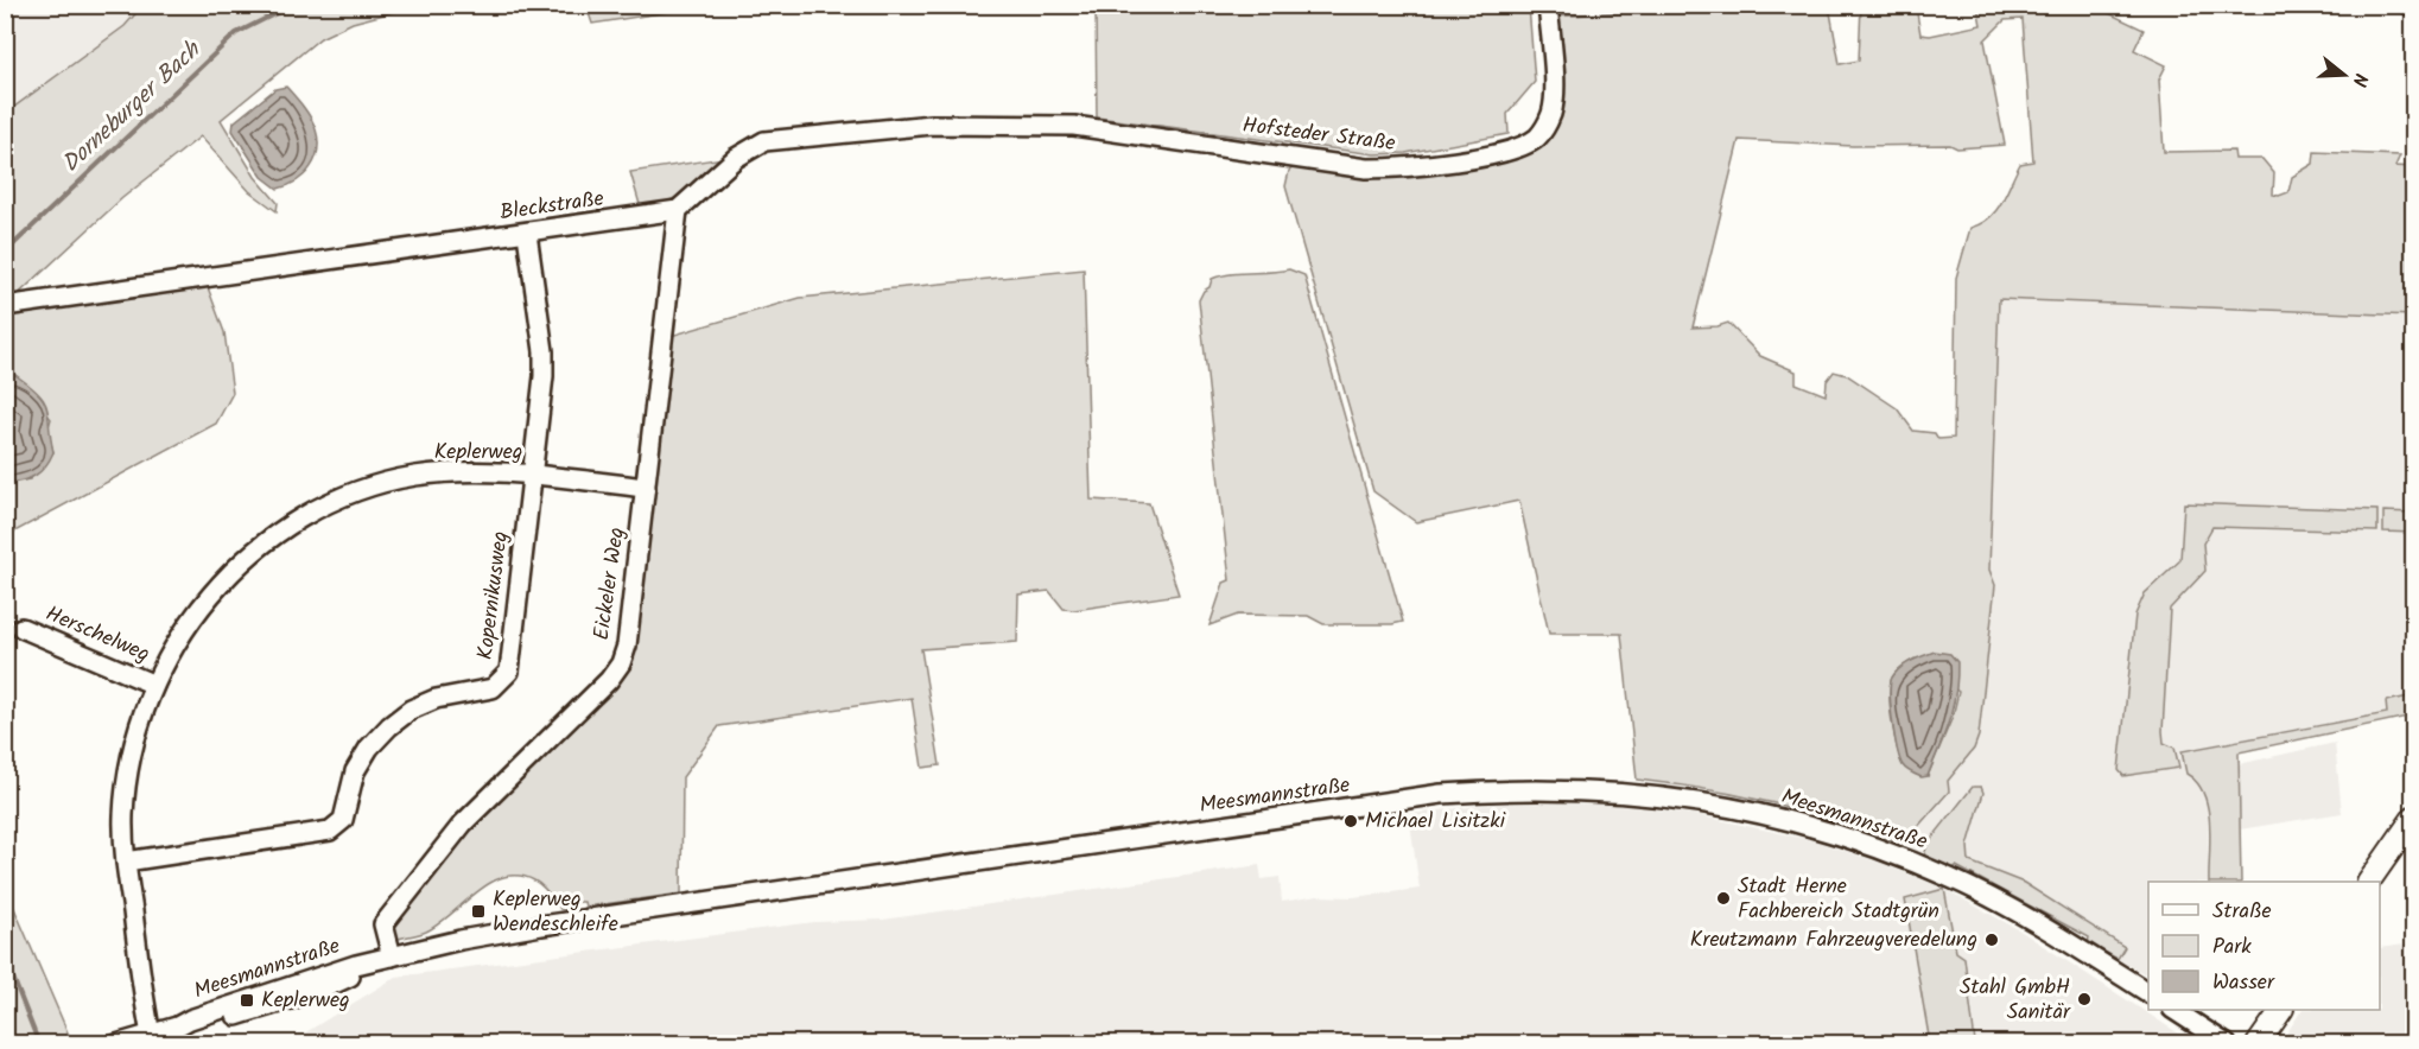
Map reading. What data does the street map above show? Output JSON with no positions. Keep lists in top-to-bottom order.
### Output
{
  "streets": {
    "street": [
      "Hofsteder Straße",
      "Bleckstraße",
      "Keplerweg",
      "Eickeler Weg",
      "Kopernikusweg",
      "Herschelweg",
      "Meesmannstraße"
    ]
  },
  "crossings": [
    ["Hofsteder Straße", "Bleckstraße"],
    ["Hofsteder Straße", "Eickeler Weg"],
    ["Bleckstraße", "Eickeler Weg"],
    ["Bleckstraße", "Kopernikusweg"],
    ["Keplerweg", "Eickeler Weg"],
    ["Keplerweg", "Kopernikusweg"],
    ["Keplerweg", "Herschelweg"],
    ["Keplerweg", "Meesmannstraße"],
    ["Eickeler Weg", "Meesmannstraße"]
  ],
  "water": ["Dorneburger Bach"],
  "places": {
    "other": [
      "Michael Lisitzki",
      "Stadt Herne Fachbereich Stadtgrün",
      "Kreutzmann Fahrzeugveredelung",
      "Stahl GmbH Sanitär"
    ],
    "transit": ["Keplerweg Wendeschleife", "Keplerweg"]
  },
  "legend": ["Straße", "Park", "Wasser"],
  "north": "right"
}
